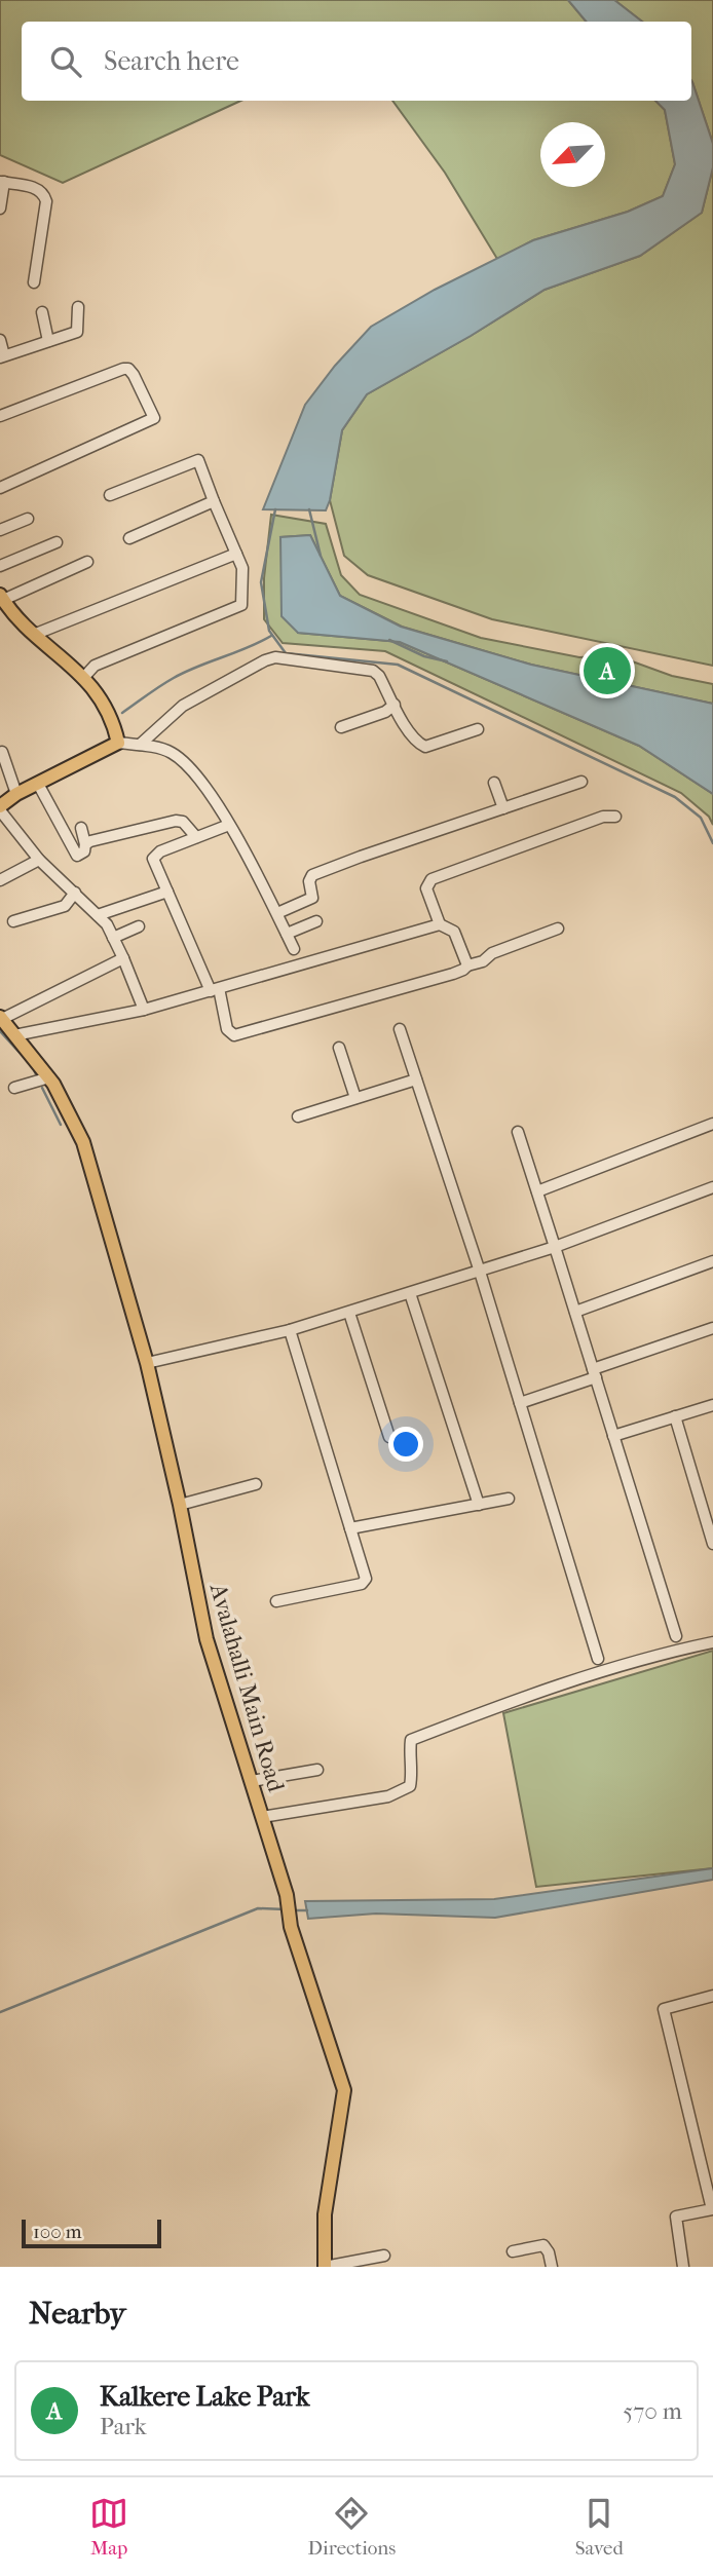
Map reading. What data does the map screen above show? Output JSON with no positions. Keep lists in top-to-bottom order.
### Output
{
  "streets": {
    "main road": ["Avalahalli Main Road"]
  },
  "scale_bar": "100 m",
  "north": "bottom left",
  "page": {
    "search": "Search here",
    "pins": "A",
    "scale": "100 m",
    "heading": "Nearby",
    "list": [
      {
        "mark": "A",
        "name": "Kalkere Lake Park",
        "note": "Park",
        "value": "570 m"
      }
    ],
    "nav": ["Map", "Directions", "Saved"]
  }
}
